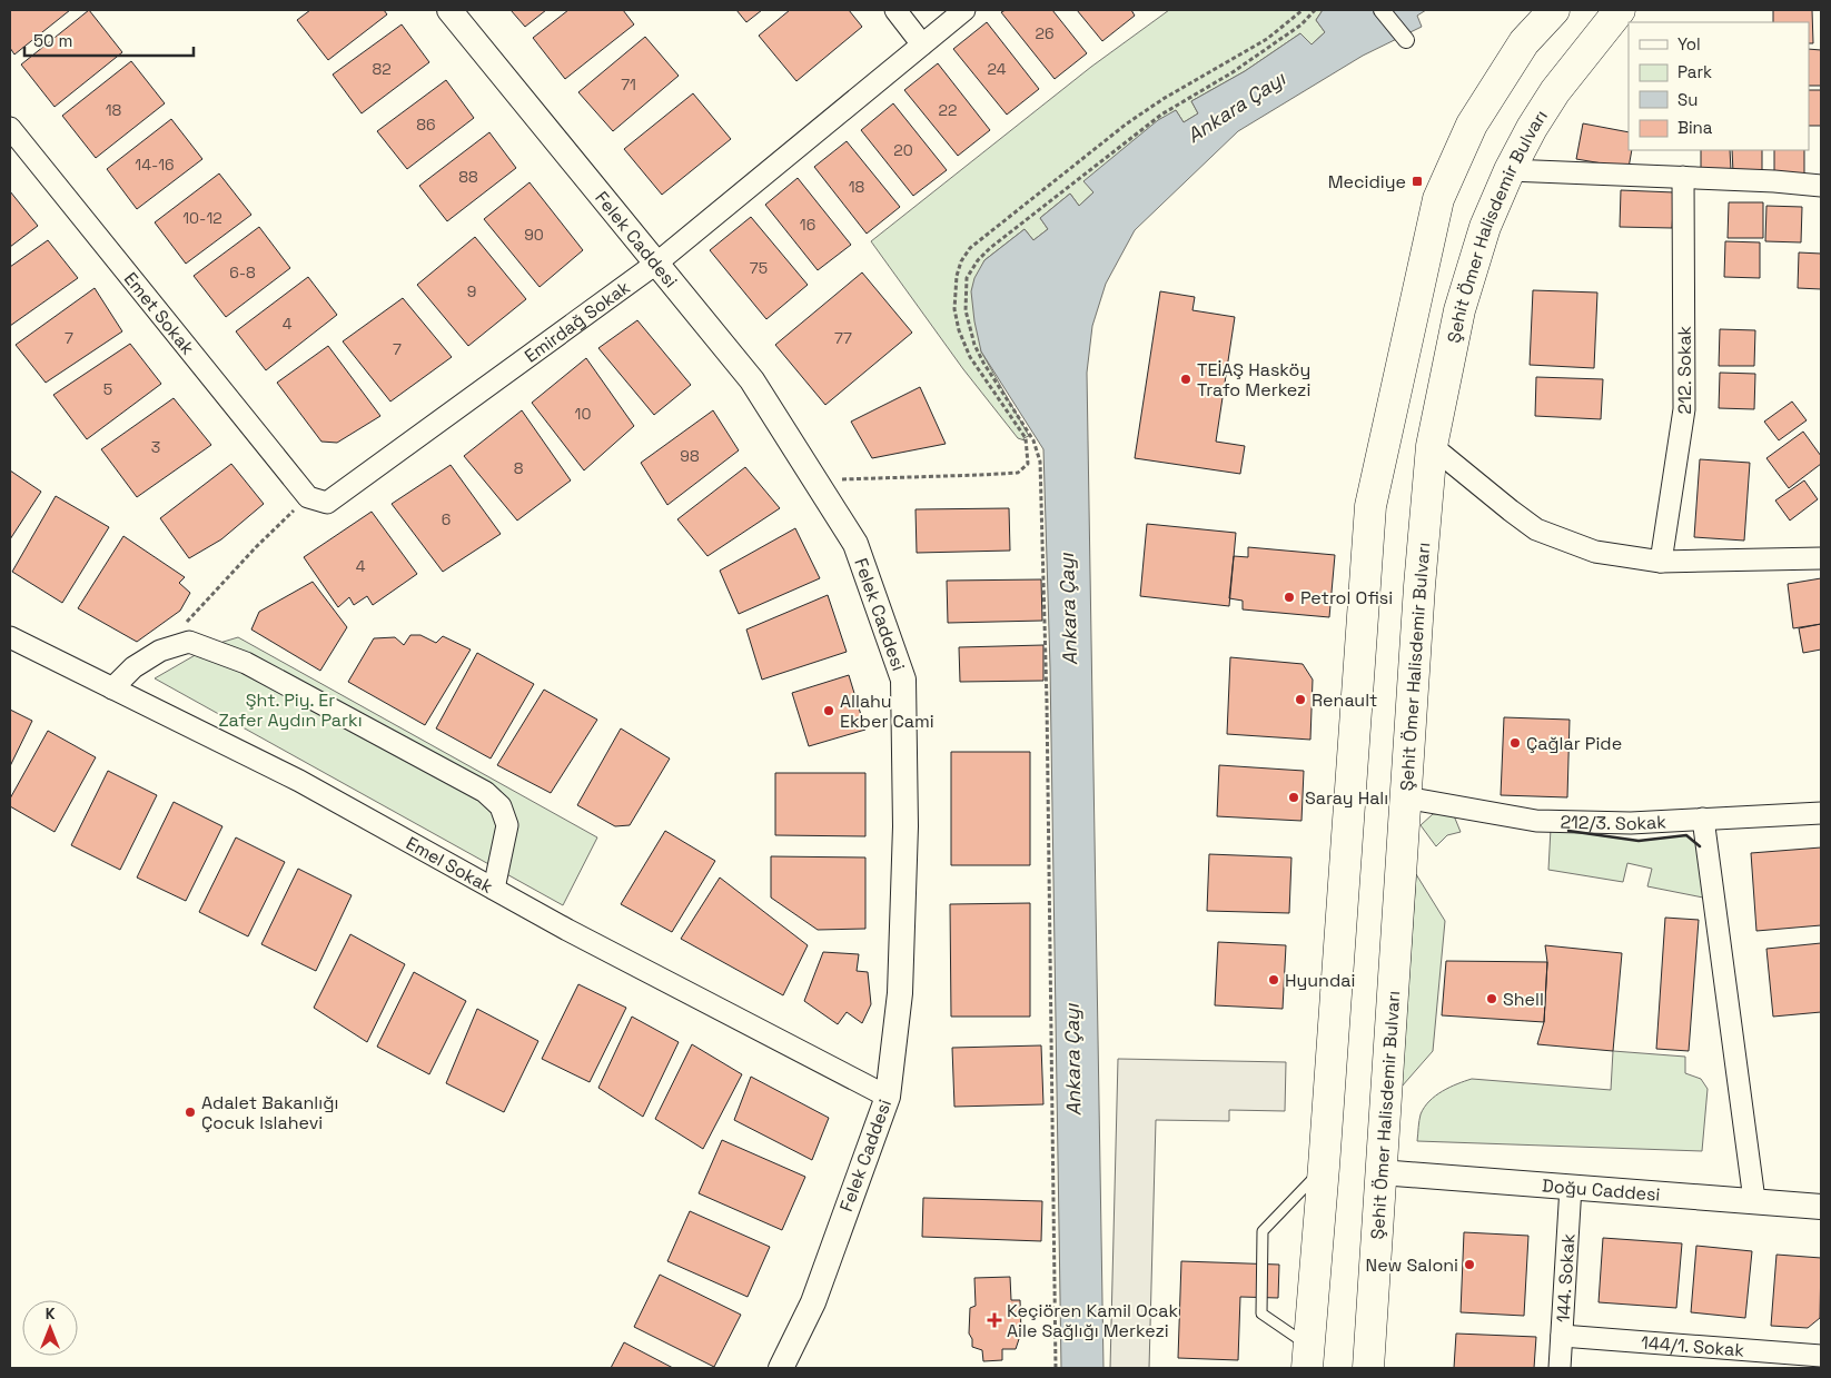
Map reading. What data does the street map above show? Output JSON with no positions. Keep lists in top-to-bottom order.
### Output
{
  "streets": {
    "highway": ["Şehit Ömer Halisdemir Bulvarı"],
    "street": [
      "Felek Caddesi",
      "Emet Sokak",
      "Emirdağ Sokak",
      "212. Sokak",
      "212/3. Sokak",
      "Emel Sokak",
      "Doğu Caddesi",
      "144. Sokak",
      "144/1. Sokak"
    ]
  },
  "crossings": [
    ["Şehit Ömer Halisdemir Bulvarı", "212/3. Sokak"],
    ["Şehit Ömer Halisdemir Bulvarı", "Doğu Caddesi"],
    ["Felek Caddesi", "Emirdağ Sokak"],
    ["Felek Caddesi", "Emel Sokak"],
    ["Emet Sokak", "Emirdağ Sokak"],
    ["Doğu Caddesi", "144. Sokak"],
    ["144. Sokak", "144/1. Sokak"]
  ],
  "water": ["Ankara Çayı"],
  "parks": ["Şht. Piy. Er Zafer Aydın Parkı"],
  "places": {
    "transit": ["Mecidiye"],
    "other": [
      "TEİAŞ Hasköy Trafo Merkezi",
      "Petrol Ofisi",
      "Renault",
      "Allahu Ekber Cami",
      "Çağlar Pide",
      "Saray Halı",
      "Hyundai",
      "Shell",
      "Adalet Bakanlığı Çocuk Islahevi",
      "New Saloni"
    ],
    "health": ["Keçiören Kamil Ocak Aile Sağlığı Merkezi"]
  },
  "house_numbers": [
    "26",
    "82",
    "24",
    "71",
    "18",
    "22",
    "86",
    "20",
    "14-16",
    "88",
    "18",
    "10-12",
    "16",
    "90",
    "75",
    "6-8",
    "9",
    "4",
    "7",
    "77",
    "7",
    "5",
    "10",
    "3",
    "98",
    "8",
    "6",
    "4"
  ],
  "legend": [
    "Yol",
    "Park",
    "Su",
    "Bina"
  ],
  "scale_bar": "50 m",
  "north": "top"
}
